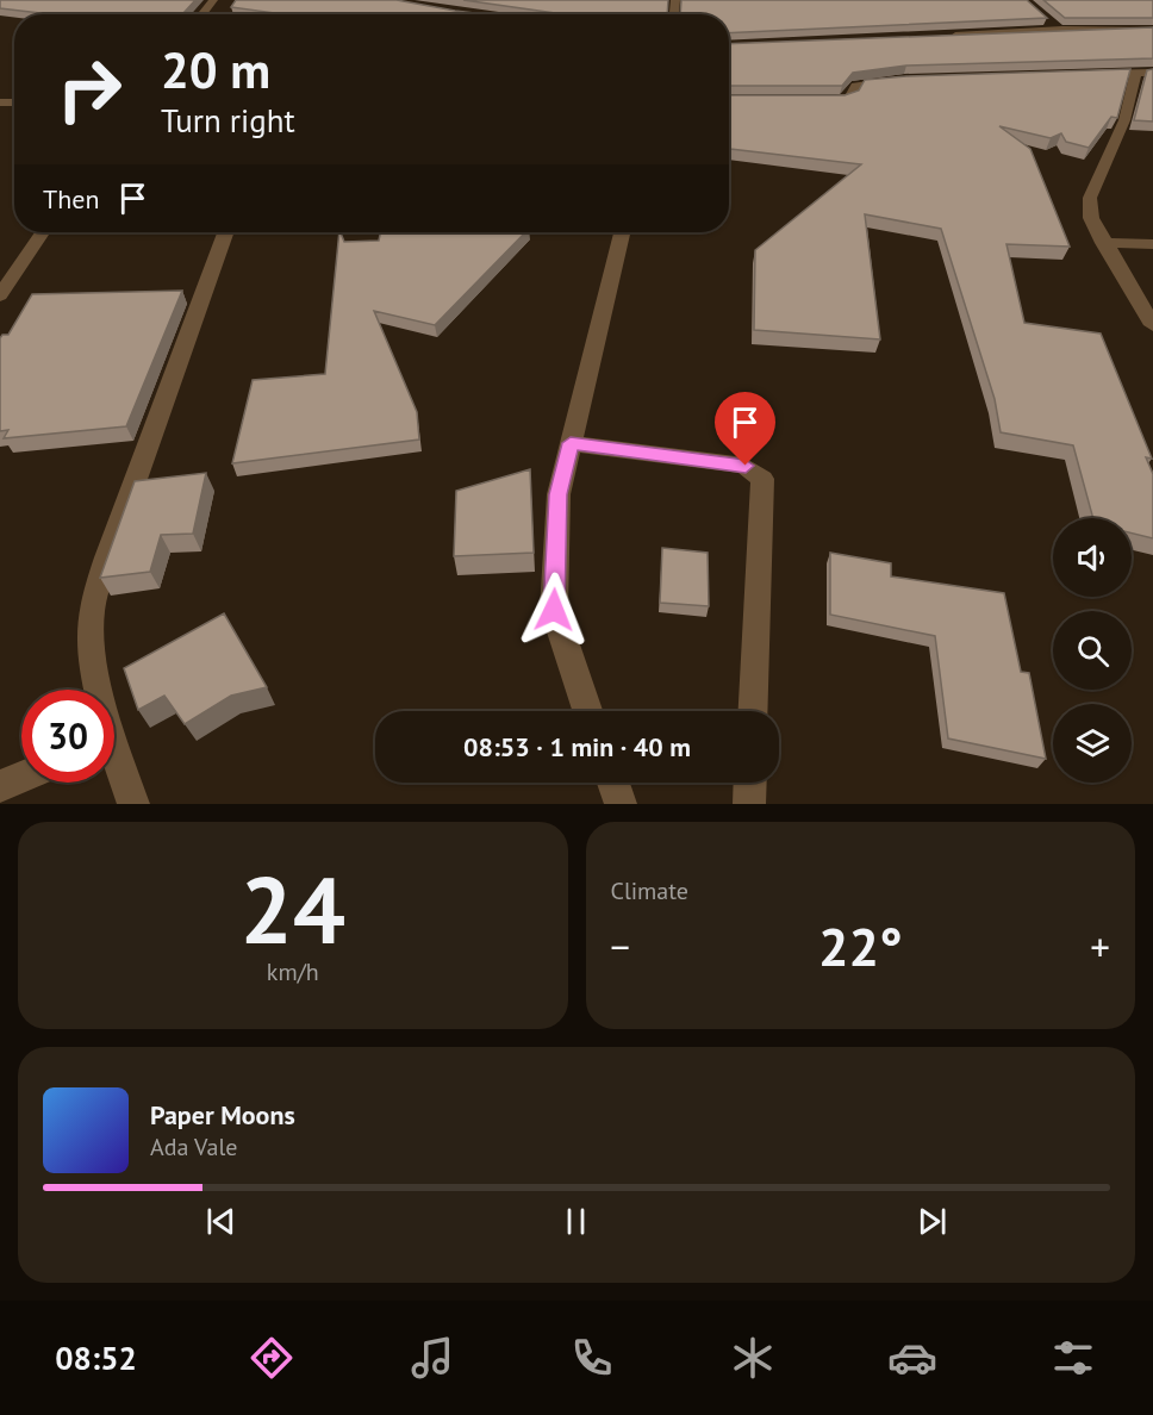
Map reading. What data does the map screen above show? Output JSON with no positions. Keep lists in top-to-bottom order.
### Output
{
  "page": {
    "turn": ["20 m", "Turn right"],
    "then": "Then",
    "limit": "30",
    "trip": "08:53 · 1 min · 40 m",
    "tile": [
      ["24", "km/h"],
      "Climate"
    ],
    "heat": ["−", "22°", "+"],
    "song": ["Paper Moons", "Ada Vale"],
    "tabs": "08:52"
  }
}
